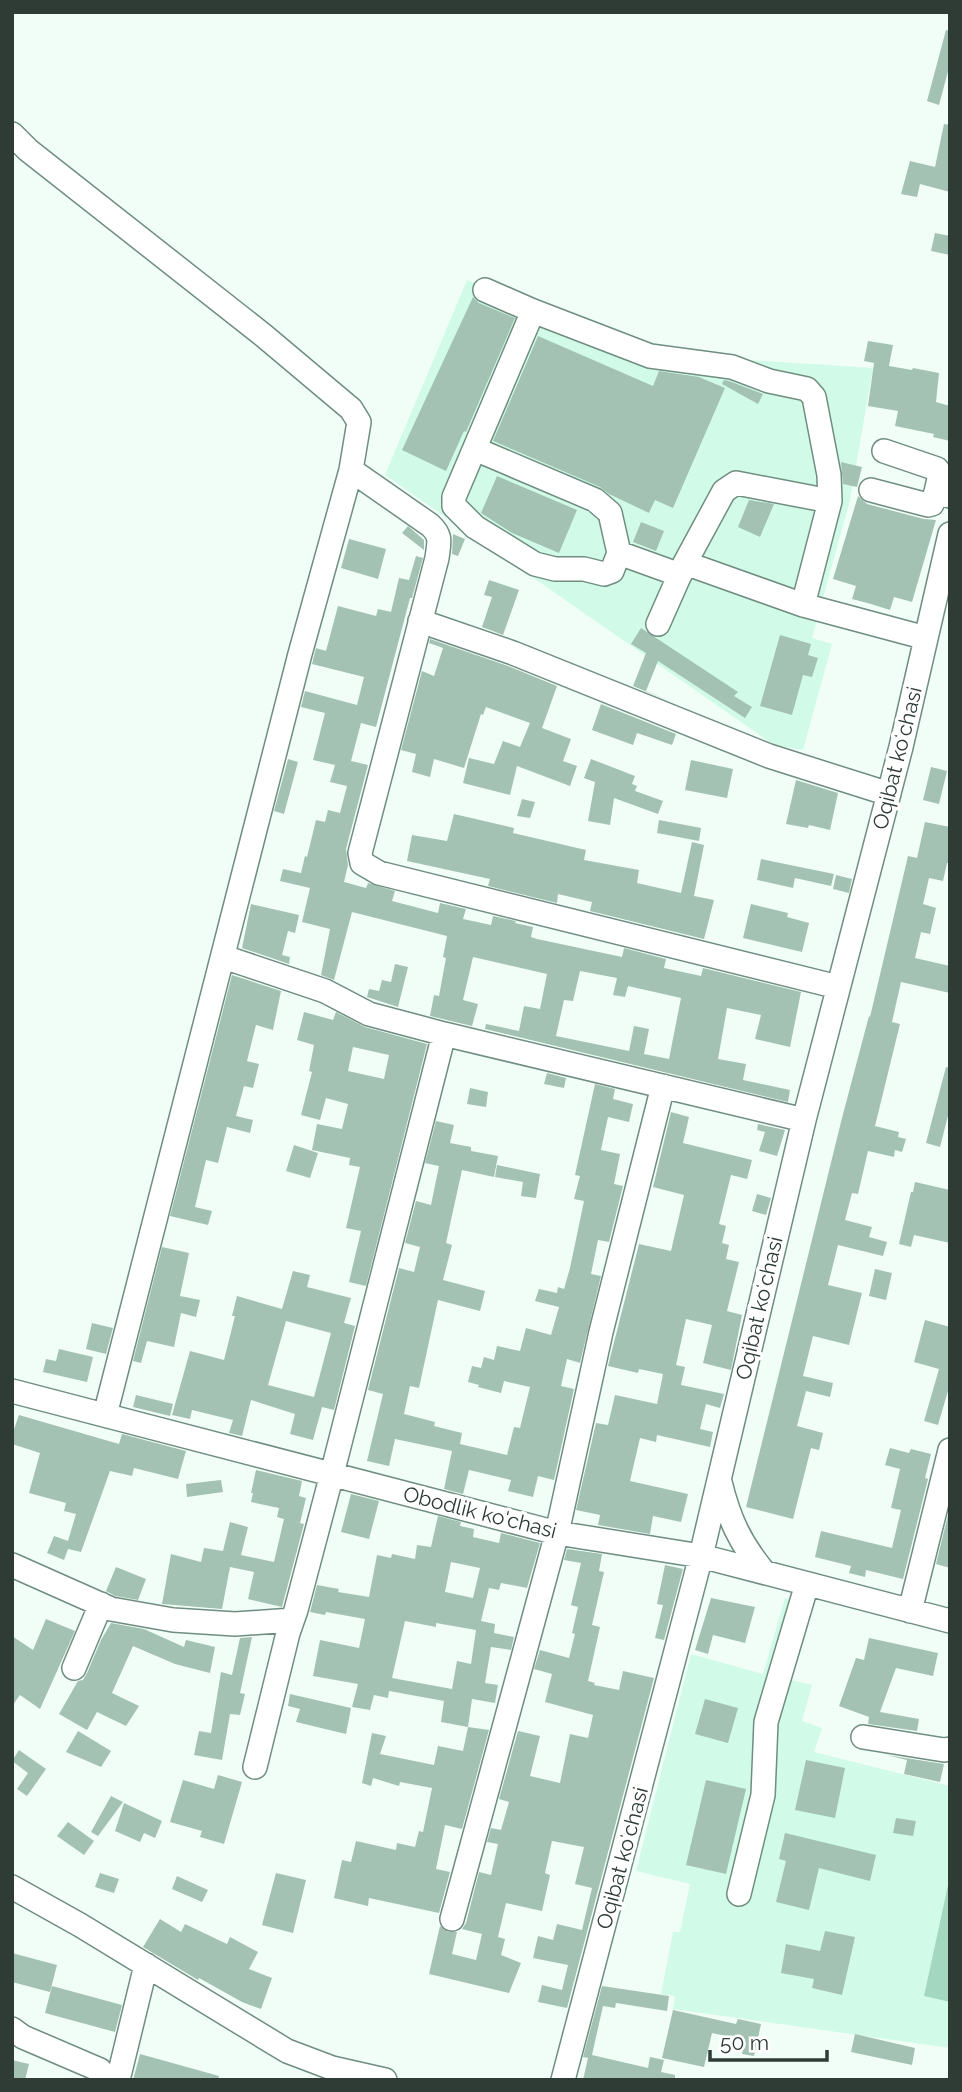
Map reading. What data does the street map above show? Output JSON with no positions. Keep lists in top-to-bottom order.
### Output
{
  "streets": {
    "street": ["Oqibat koʻchasi", "Obodlik ko'chasi"]
  },
  "crossings": [
    ["Oqibat koʻchasi", "Obodlik ko'chasi"]
  ],
  "scale_bar": "50 m"
}
